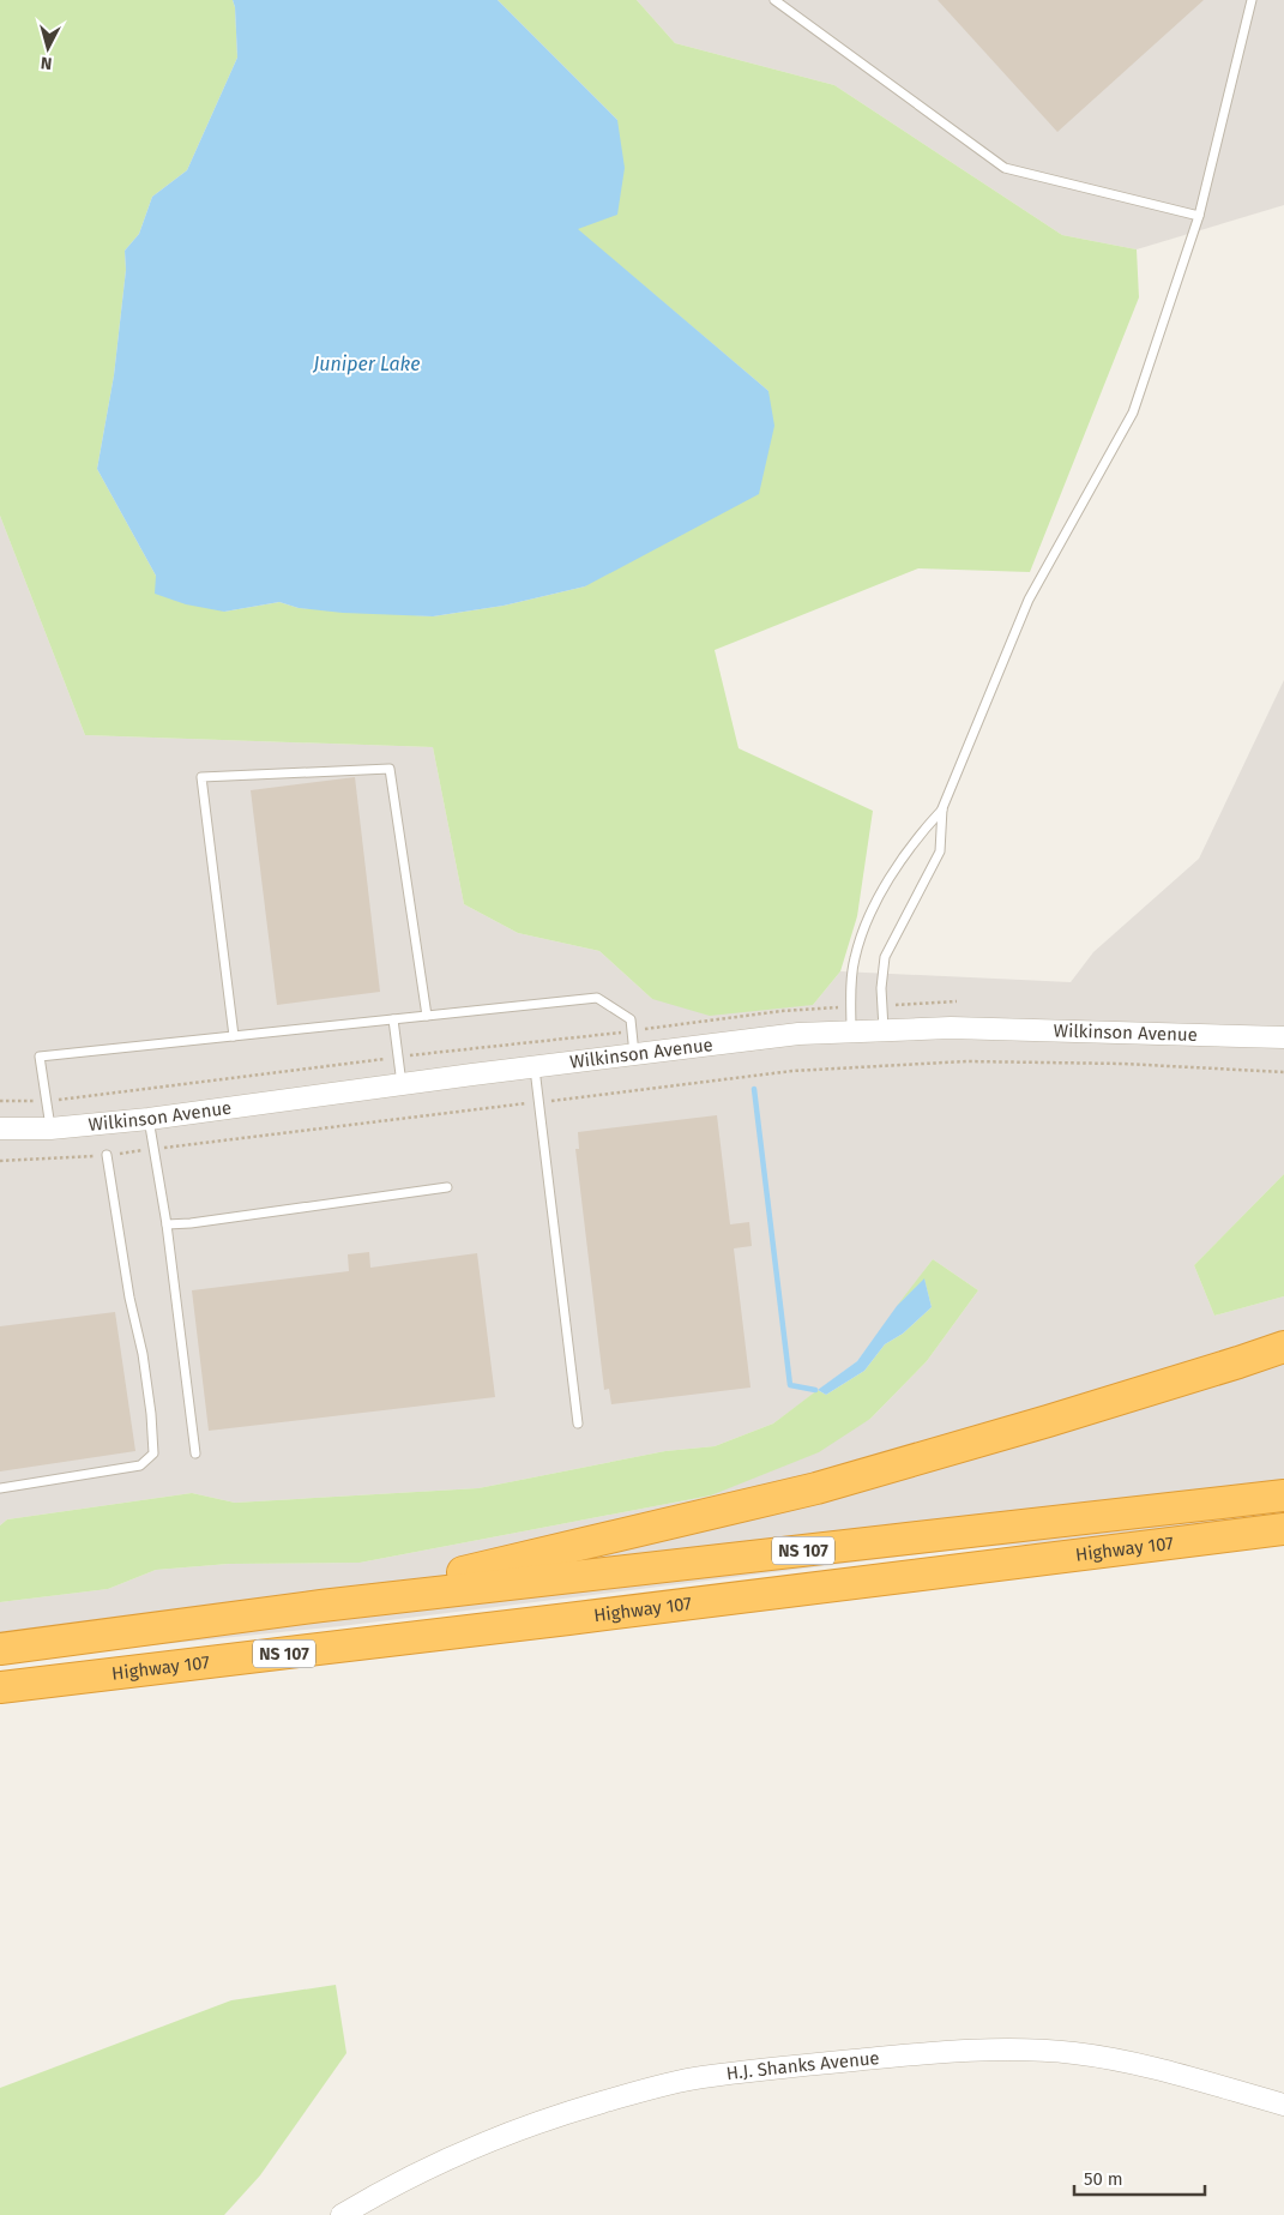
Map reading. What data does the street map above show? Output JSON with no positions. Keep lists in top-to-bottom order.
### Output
{
  "streets": {
    "highway": ["Highway 107", "NS 107"],
    "street": ["Wilkinson Avenue", "H.J. Shanks Avenue"]
  },
  "water": ["Juniper Lake"],
  "scale_bar": "50 m",
  "north": "bottom"
}
